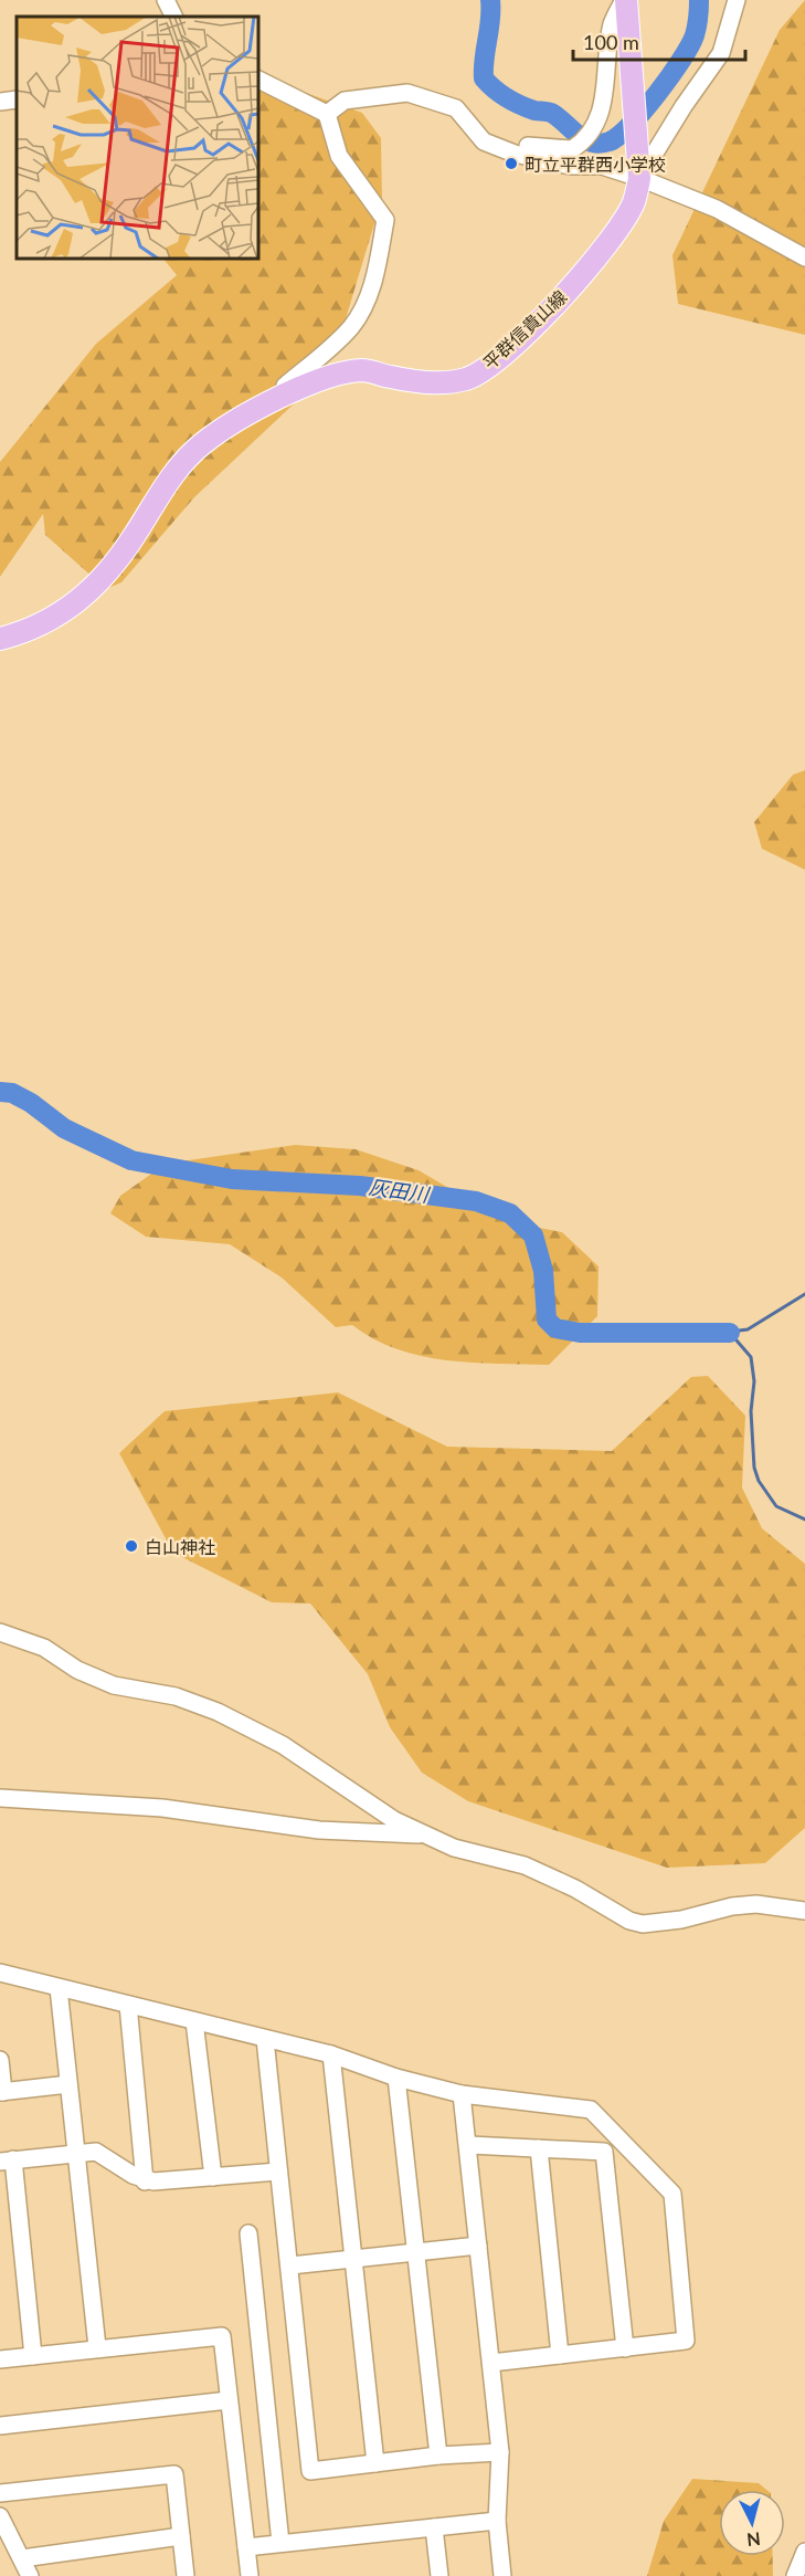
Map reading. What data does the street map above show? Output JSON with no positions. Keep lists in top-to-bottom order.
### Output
{
  "streets": {
    "main road": ["平群信貴山線"]
  },
  "water": ["灰田川"],
  "places": ["町立平群西小学校", "白山神社"],
  "scale_bar": "100 m",
  "north": "bottom"
}
